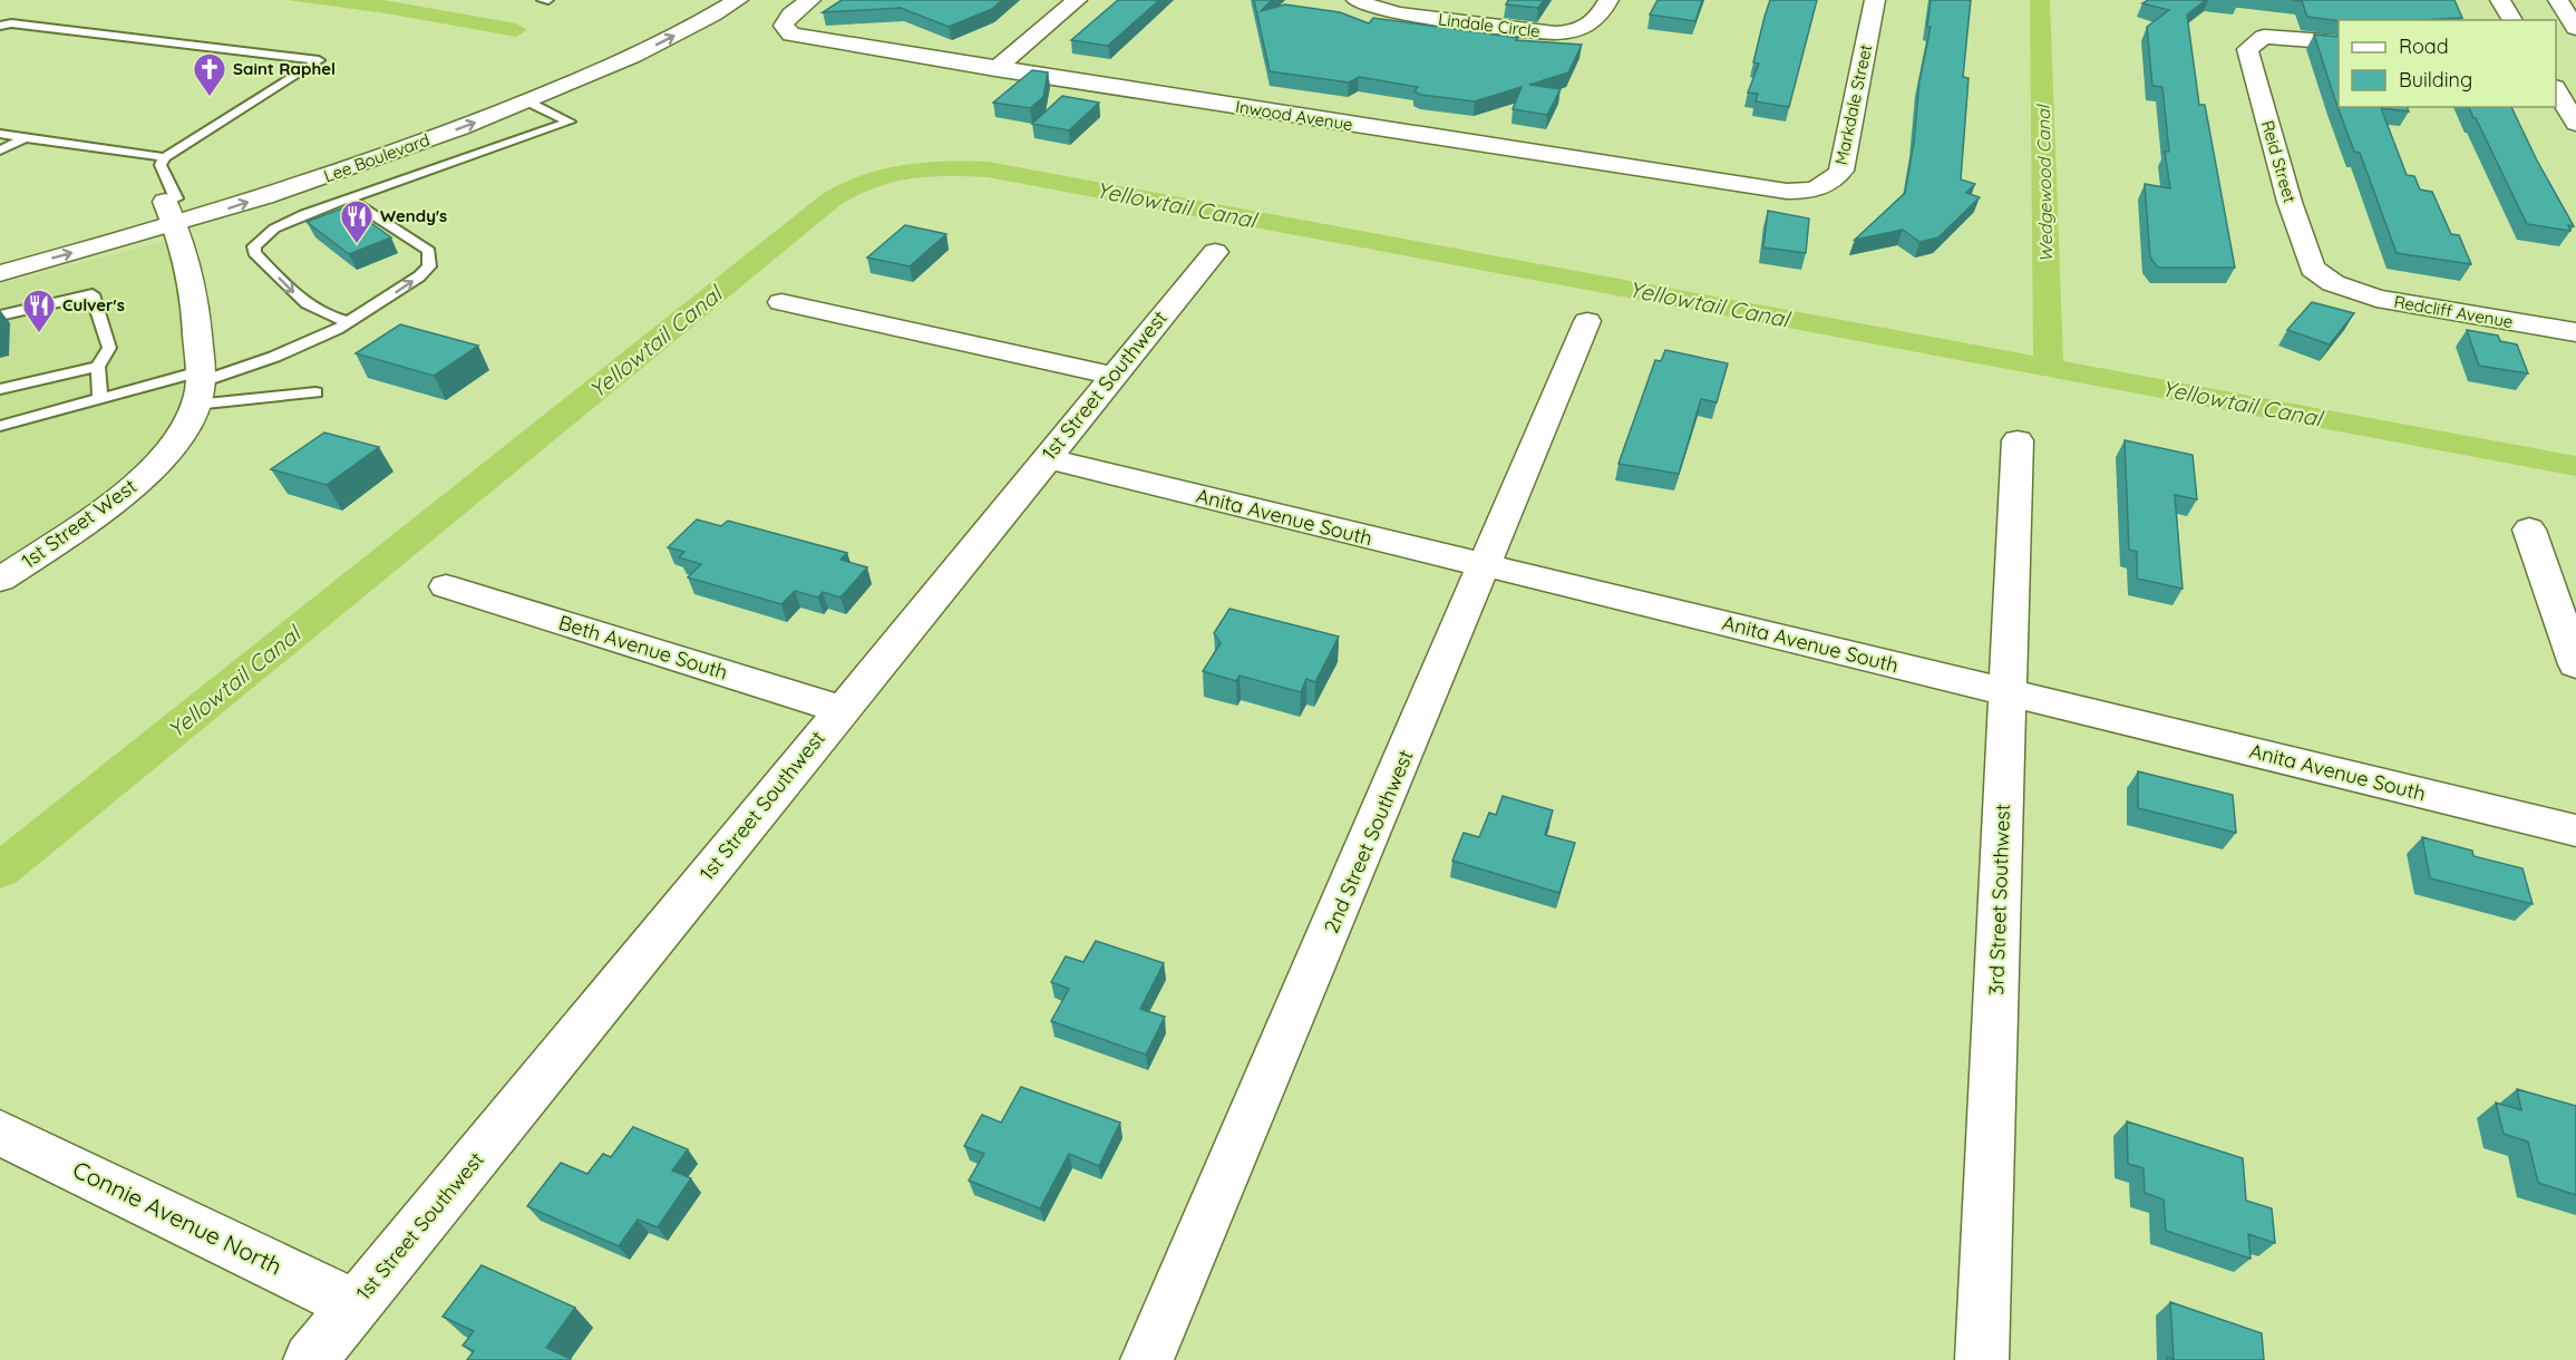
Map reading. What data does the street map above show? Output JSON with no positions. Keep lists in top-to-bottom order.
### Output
{
  "streets": {
    "street": [
      "Lindale Circle",
      "Markdale Street",
      "Inwood Avenue",
      "Lee Boulevard",
      "Reid Street",
      "Redcliff Avenue",
      "1st Street Southwest",
      "Anita Avenue South",
      "1st Street West",
      "Beth Avenue South",
      "2nd Street Southwest",
      "3rd Street Southwest",
      "Connie Avenue North"
    ]
  },
  "crossings": [
    ["Markdale Street", "Inwood Avenue"],
    ["Reid Street", "Redcliff Avenue"],
    ["1st Street Southwest", "Anita Avenue South"],
    ["1st Street Southwest", "Beth Avenue South"],
    ["1st Street Southwest", "Connie Avenue North"],
    ["Anita Avenue South", "2nd Street Southwest"],
    ["Anita Avenue South", "3rd Street Southwest"]
  ],
  "one_way": ["Lee Boulevard"],
  "water": ["Wedgewood Canal", "Yellowtail Canal"],
  "places": {
    "church": ["Saint Raphel"],
    "restaurant": ["Wendy's", "Culver's"]
  },
  "legend": ["Road", "Building"]
}
